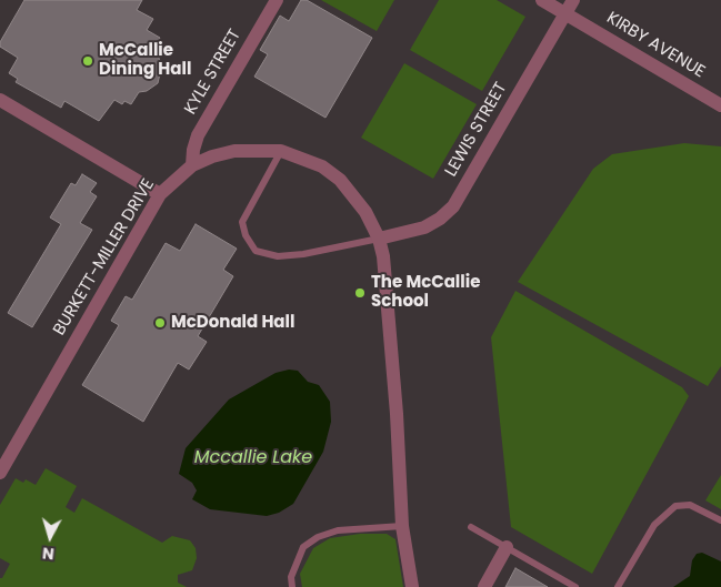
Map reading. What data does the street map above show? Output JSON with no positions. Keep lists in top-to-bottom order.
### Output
{
  "streets": {
    "street": [
      "KIRBY AVENUE",
      "KYLE STREET",
      "LEWIS STREET",
      "BURKETT-MILLER DRIVE"
    ]
  },
  "crossings": [
    ["KIRBY AVENUE", "LEWIS STREET"],
    ["KYLE STREET", "BURKETT-MILLER DRIVE"],
    ["LEWIS STREET", "BURKETT-MILLER DRIVE"]
  ],
  "water": ["Mccallie Lake"],
  "places": ["McCallie Dining Hall", "The McCallie School", "McDonald Hall"],
  "north": "bottom"
}
